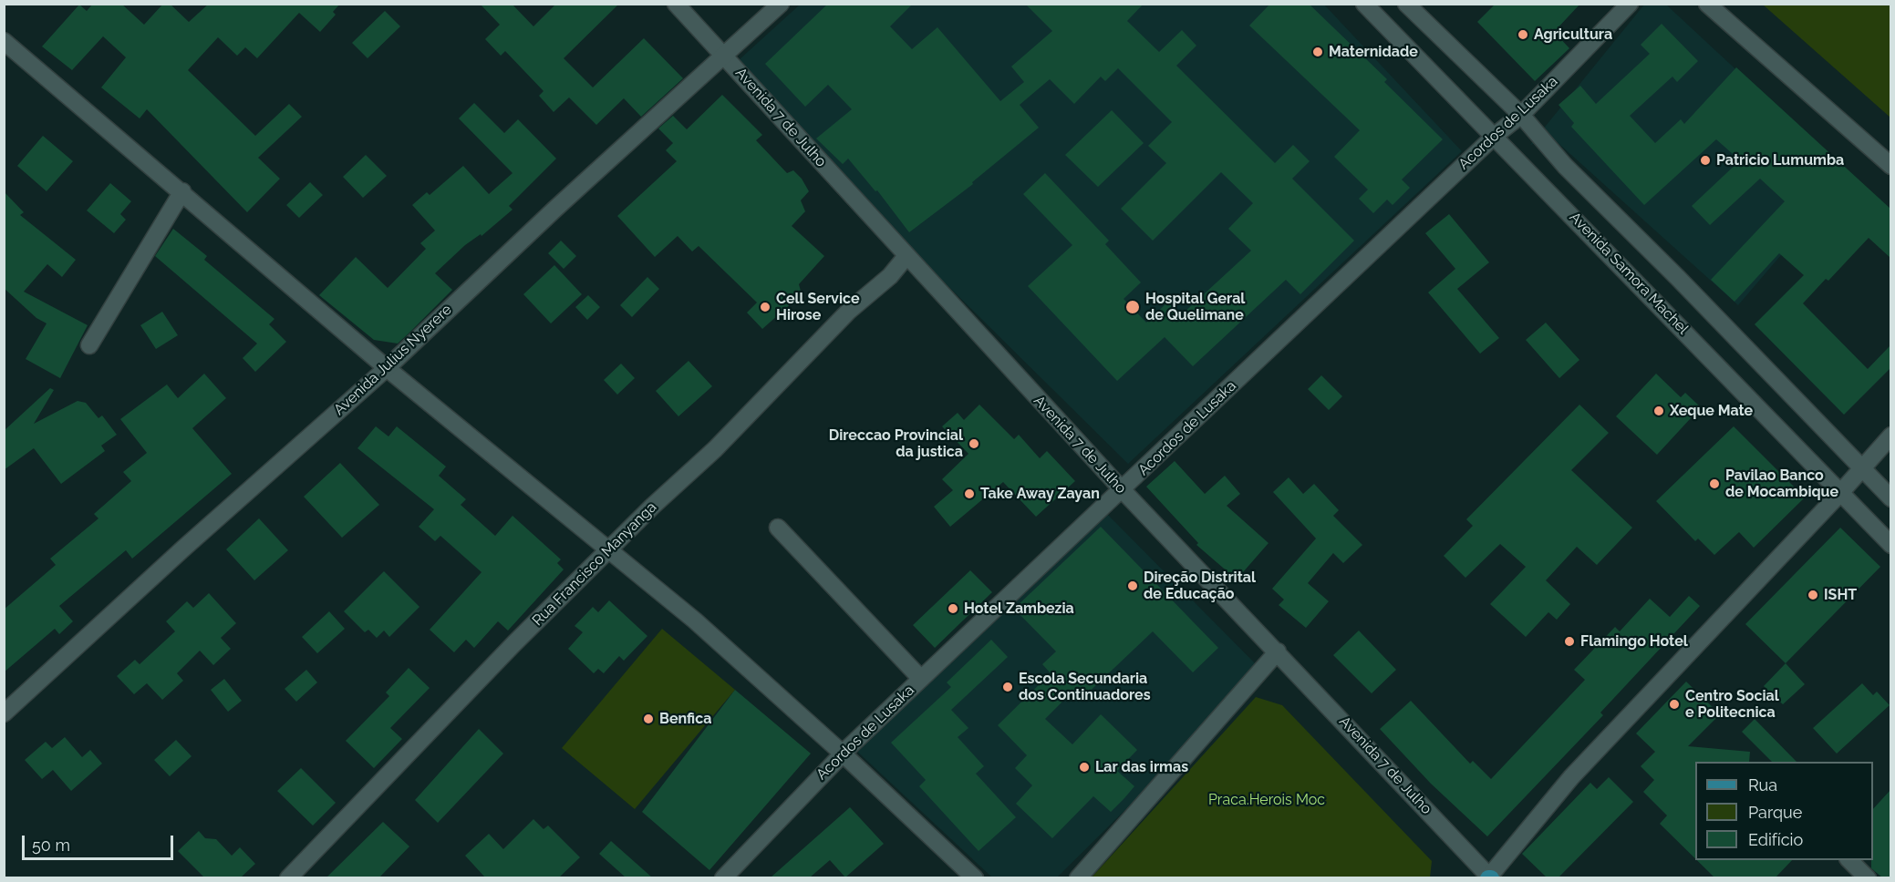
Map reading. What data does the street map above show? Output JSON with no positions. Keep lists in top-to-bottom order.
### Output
{
  "streets": {
    "street": [
      "Avenida 7 de Julho",
      "Acordos de Lusaka",
      "Avenida Samora Machel",
      "Avenida Julius Nyerere",
      "Rua Francisco Manyanga"
    ]
  },
  "crossings": [
    ["Avenida 7 de Julho", "Acordos de Lusaka"],
    ["Avenida 7 de Julho", "Avenida Julius Nyerere"],
    ["Avenida 7 de Julho", "Rua Francisco Manyanga"],
    ["Acordos de Lusaka", "Avenida Samora Machel"]
  ],
  "parks": ["Praca.Herois Moc"],
  "places": [
    "Agricultura",
    "Maternidade",
    "Patricio Lumumba",
    "Cell Service Hirose",
    "Hospital Geral de Quelimane",
    "Xeque Mate",
    "Direccao Provincial da justica",
    "Pavilao Banco de Mocambique",
    "Take Away Zayan",
    "Direção Distrital de Educação",
    "ISHT",
    "Hotel Zambezia",
    "Flamingo Hotel",
    "Escola Secundaria dos Continuadores",
    "Centro Social e Politecnica",
    "Benfica",
    "Lar das irmas"
  ],
  "legend": ["Rua", "Parque", "Edifício"],
  "scale_bar": "50 m"
}
